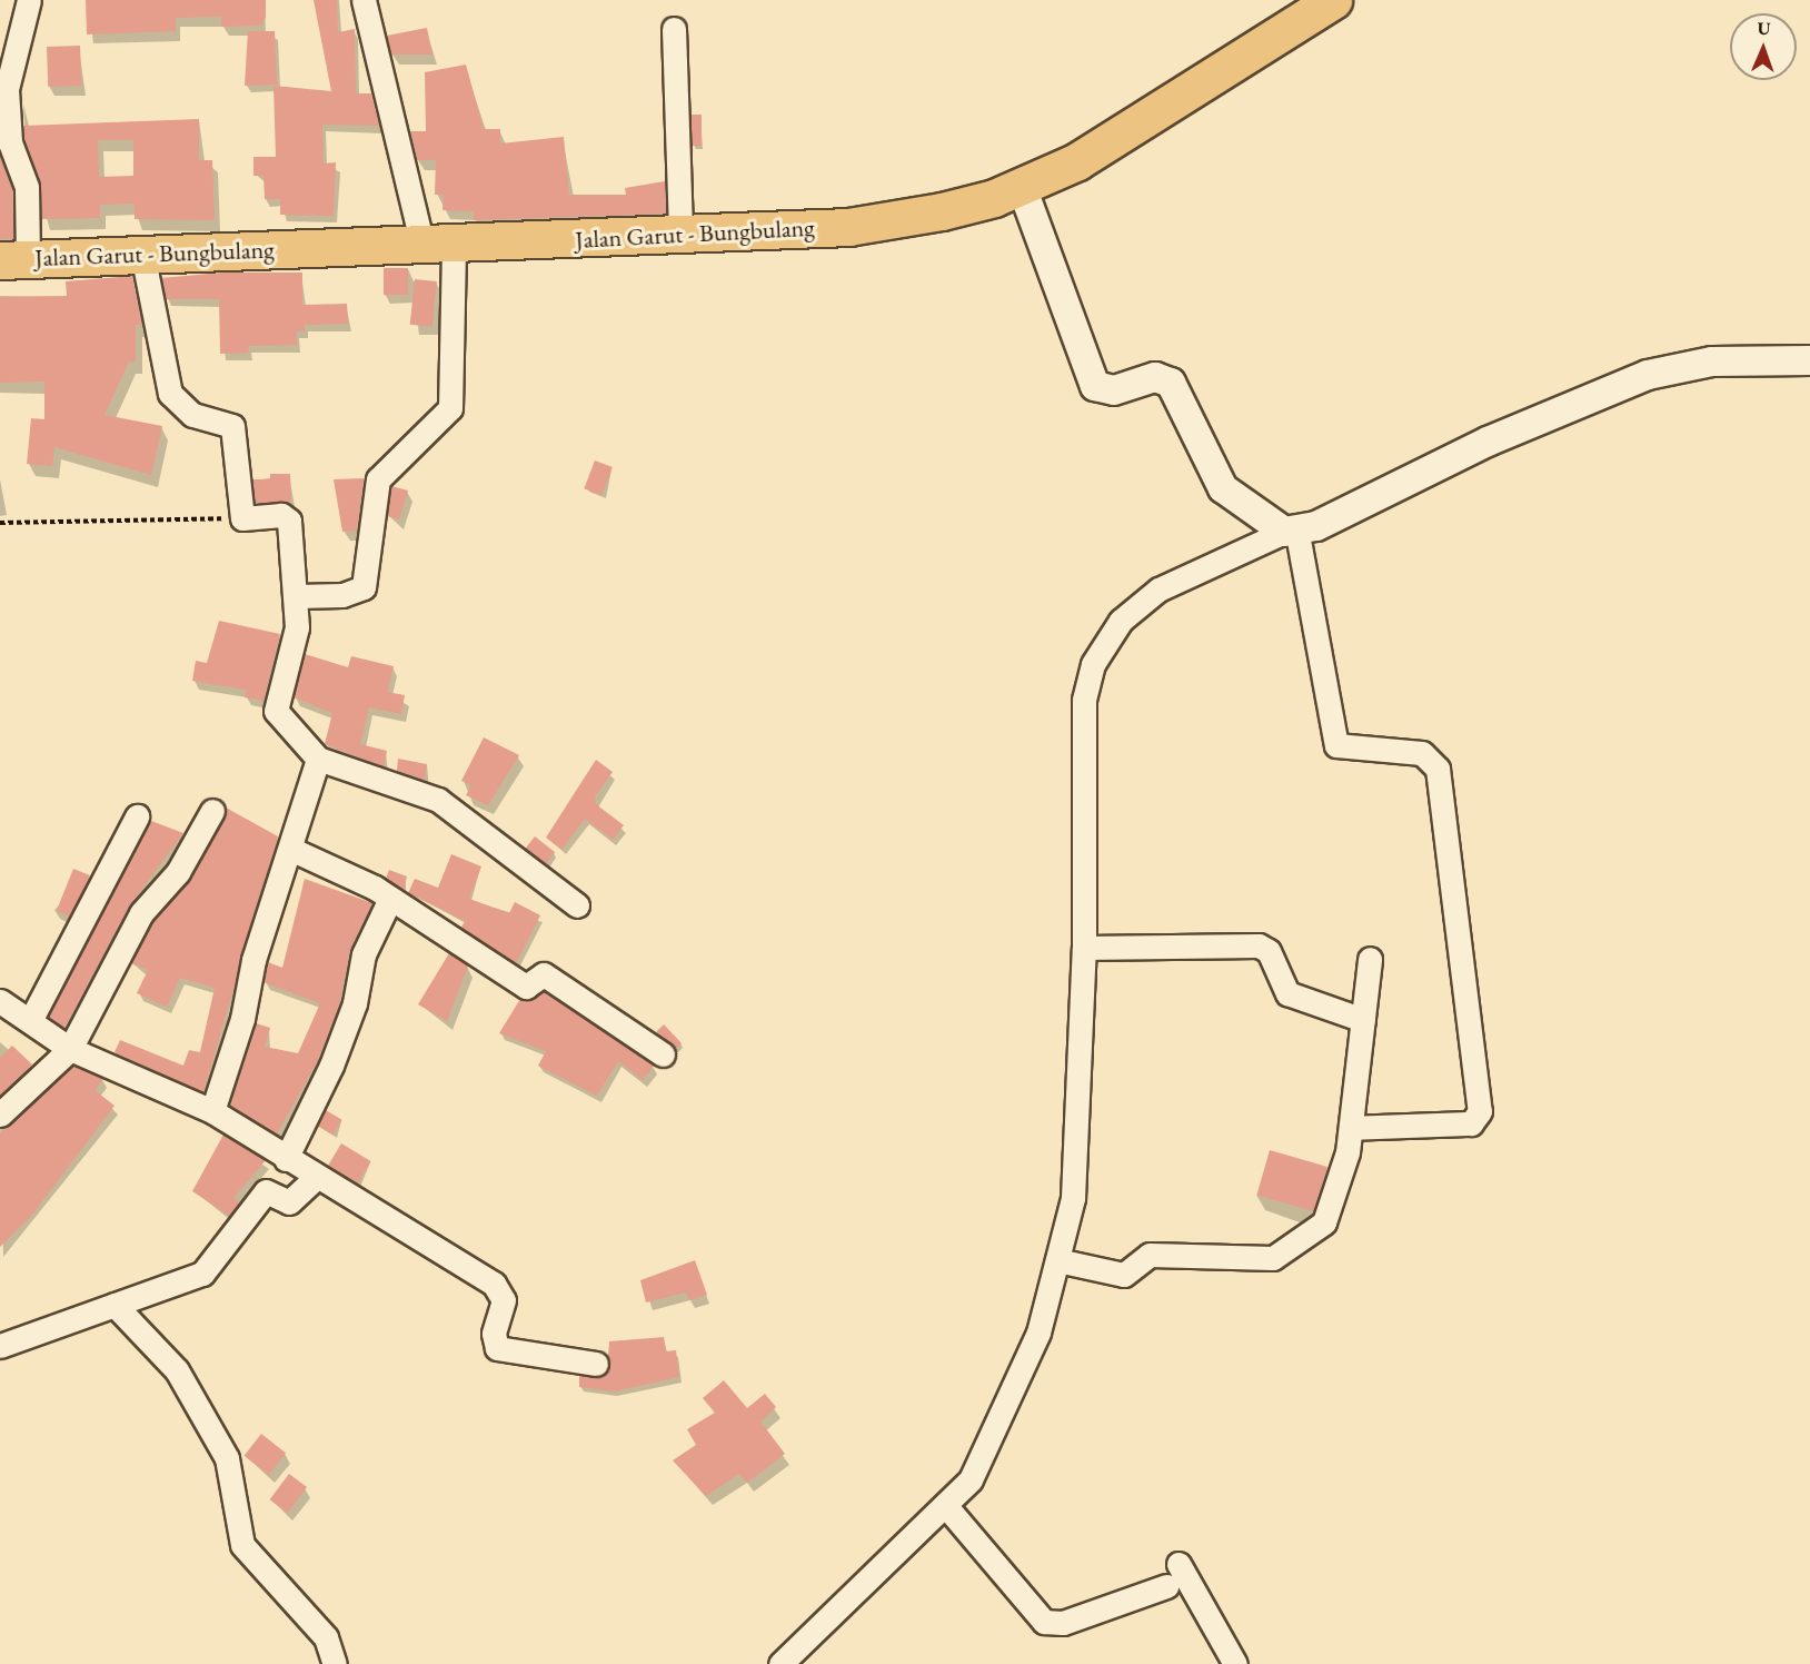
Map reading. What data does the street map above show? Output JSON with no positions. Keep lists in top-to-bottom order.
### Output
{
  "streets": {
    "main road": ["Jalan Garut - Bungbulang"]
  },
  "north": "top"
}
